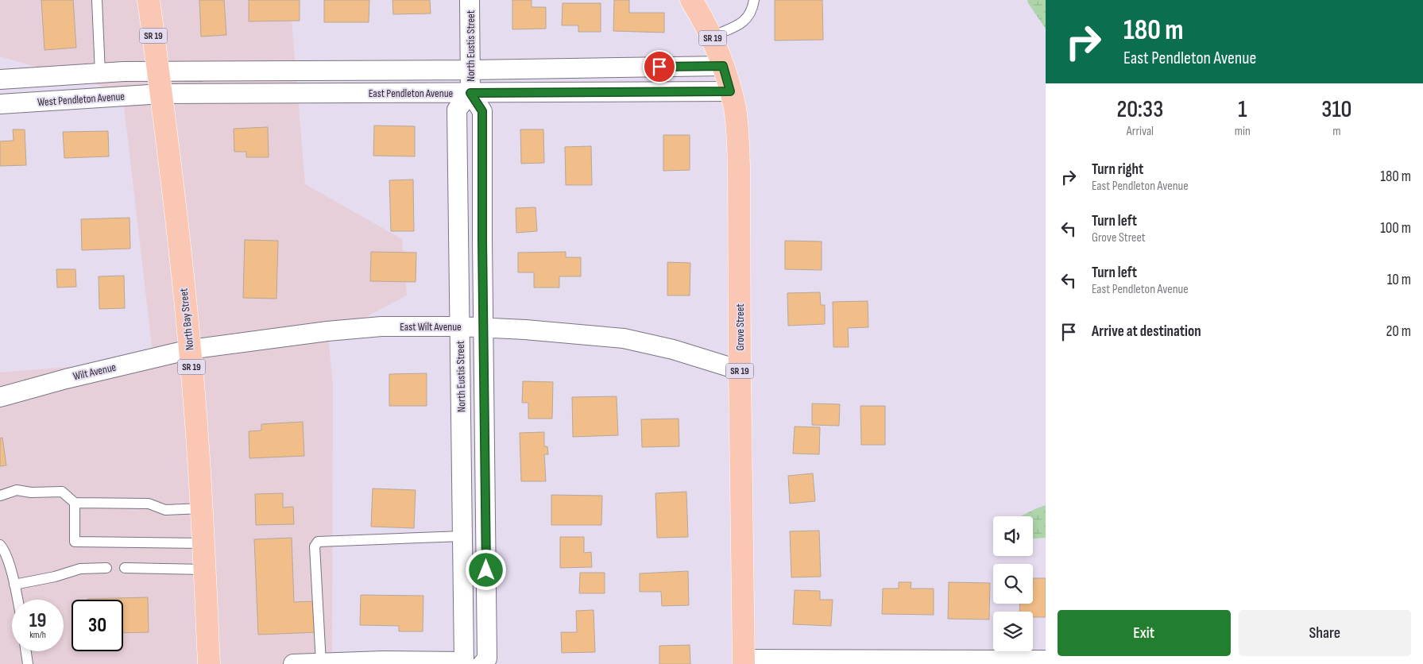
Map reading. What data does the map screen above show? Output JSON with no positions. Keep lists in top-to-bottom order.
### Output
{
  "streets": {
    "main road": ["SR 19", "North Bay Street", "Grove Street"],
    "street": [
      "North Eustis Street",
      "East Pendleton Avenue",
      "West Pendleton Avenue",
      "East Wilt Avenue",
      "Wilt Avenue"
    ]
  },
  "crossings": [
    ["North Eustis Street", "East Pendleton Avenue"],
    ["North Eustis Street", "East Wilt Avenue"],
    ["East Pendleton Avenue", "West Pendleton Avenue"],
    ["East Pendleton Avenue", "North Bay Street"],
    ["East Pendleton Avenue", "Grove Street"],
    ["West Pendleton Avenue", "North Bay Street"],
    ["North Bay Street", "East Wilt Avenue"],
    ["North Bay Street", "Wilt Avenue"],
    ["East Wilt Avenue", "Grove Street"],
    ["East Wilt Avenue", "Wilt Avenue"]
  ],
  "page": {
    "turn": ["180 m", "East Pendleton Avenue"],
    "eta": [
      "20:33",
      "Arrival",
      "1",
      "min",
      "310",
      "m"
    ],
    "list": [
      {
        "name": "Turn right",
        "note": "East Pendleton Avenue",
        "value": "180 m"
      },
      {
        "name": "Turn left",
        "note": "Grove Street",
        "value": "100 m"
      },
      {
        "name": "Turn left",
        "note": "East Pendleton Avenue",
        "value": "10 m"
      },
      {
        "name": "Arrive at destination",
        "value": "20 m"
      }
    ],
    "speed": "19 km/h",
    "limit": "30",
    "buttons": ["Exit", "Share"]
  }
}
